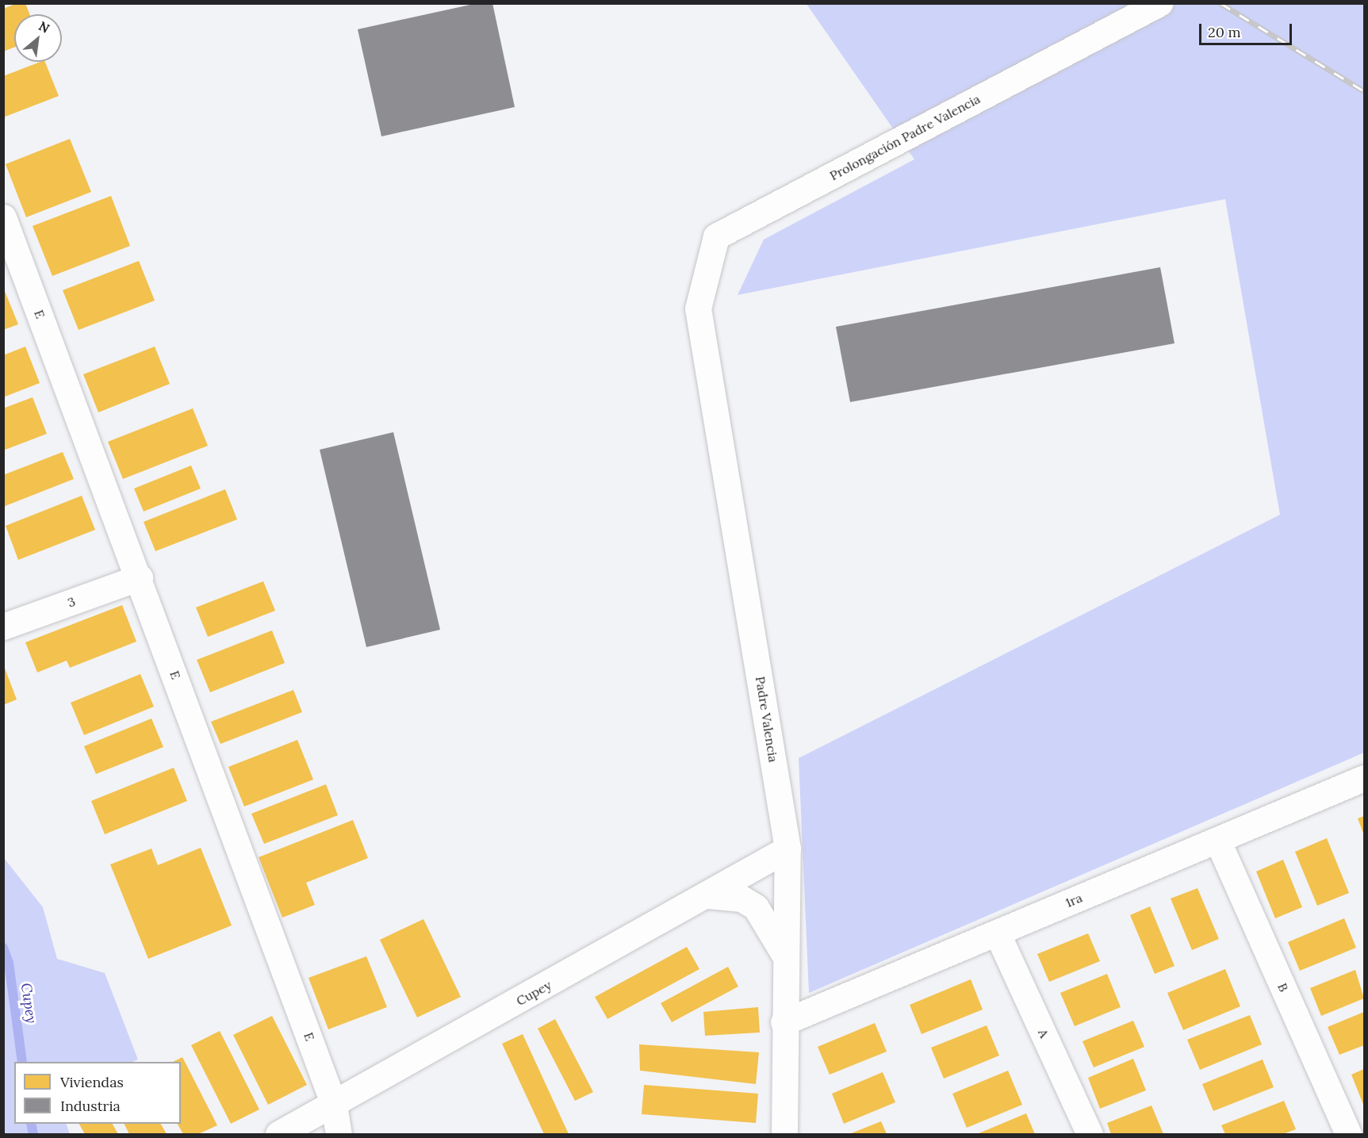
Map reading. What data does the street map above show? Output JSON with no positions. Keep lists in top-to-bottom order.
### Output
{
  "streets": {
    "street": [
      "Prolongación Padre Valencia",
      "E",
      "3",
      "Padre Valencia",
      "1ra",
      "B",
      "Cupey",
      "A"
    ]
  },
  "crossings": [
    ["Prolongación Padre Valencia", "Padre Valencia"],
    ["E", "3"],
    ["E", "Cupey"],
    ["Padre Valencia", "1ra"],
    ["Padre Valencia", "Cupey"],
    ["1ra", "B"],
    ["1ra", "A"]
  ],
  "water": ["Cupey"],
  "legend": ["Viviendas", "Industria"],
  "scale_bar": "20 m",
  "north": "top right"
}
